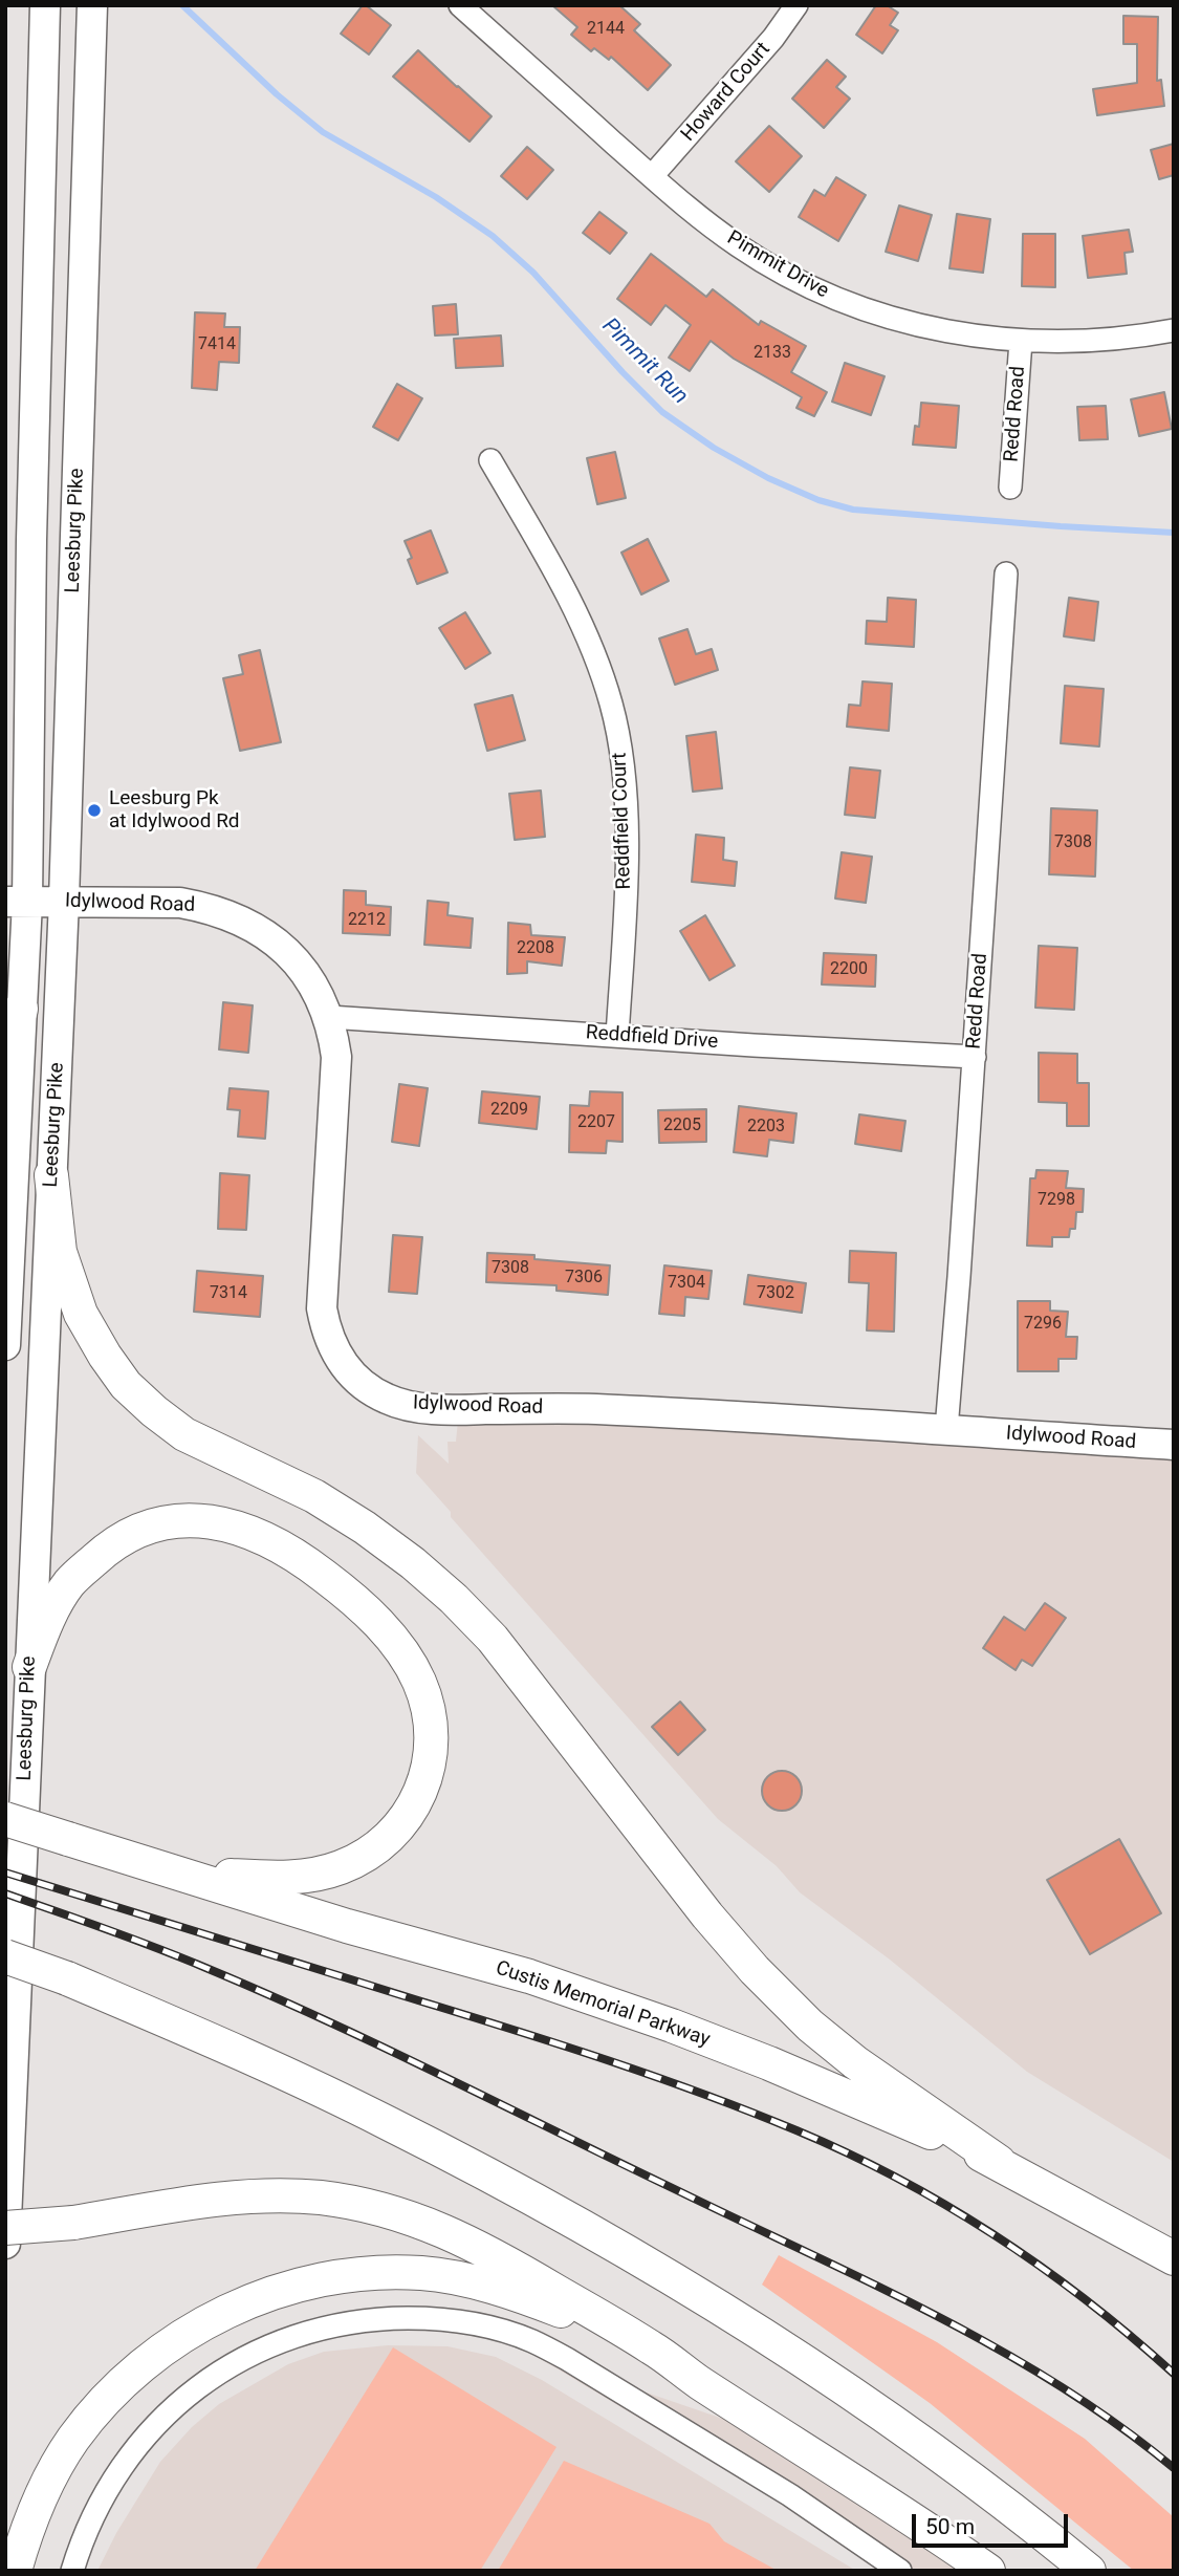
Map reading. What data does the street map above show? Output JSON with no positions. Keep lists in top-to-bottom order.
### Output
{
  "streets": {
    "highway": ["Custis Memorial Parkway"],
    "main road": ["Leesburg Pike", "Idylwood Road"],
    "street": [
      "Howard Court",
      "Pimmit Drive",
      "Redd Road",
      "Reddfield Court",
      "Reddfield Drive"
    ]
  },
  "crossings": [
    ["Howard Court", "Pimmit Drive"],
    ["Pimmit Drive", "Redd Road"],
    ["Redd Road", "Idylwood Road"],
    ["Redd Road", "Reddfield Drive"],
    ["Leesburg Pike", "Idylwood Road"],
    ["Reddfield Court", "Reddfield Drive"],
    ["Idylwood Road", "Reddfield Drive"]
  ],
  "water": ["Pimmit Run"],
  "places": ["Leesburg Pk at Idylwood Rd"],
  "house_numbers": [
    "2144",
    "7414",
    "2133",
    "7308",
    "2212",
    "2208",
    "2200",
    "2209",
    "2207",
    "2205",
    "2203",
    "7298",
    "7308",
    "7306",
    "7304",
    "7314",
    "7302",
    "7296"
  ],
  "scale_bar": "50 m"
}
